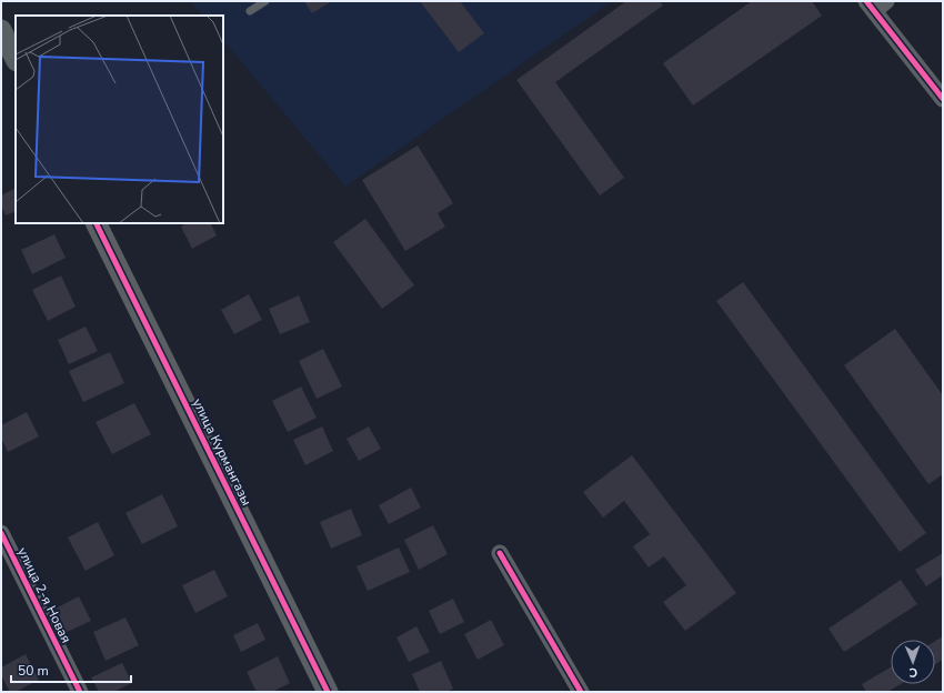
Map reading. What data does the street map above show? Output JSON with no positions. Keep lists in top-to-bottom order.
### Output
{
  "streets": {
    "street": ["улица Курмангазы", "улица 2-я Новая"]
  },
  "scale_bar": "50 m",
  "north": "bottom"
}
